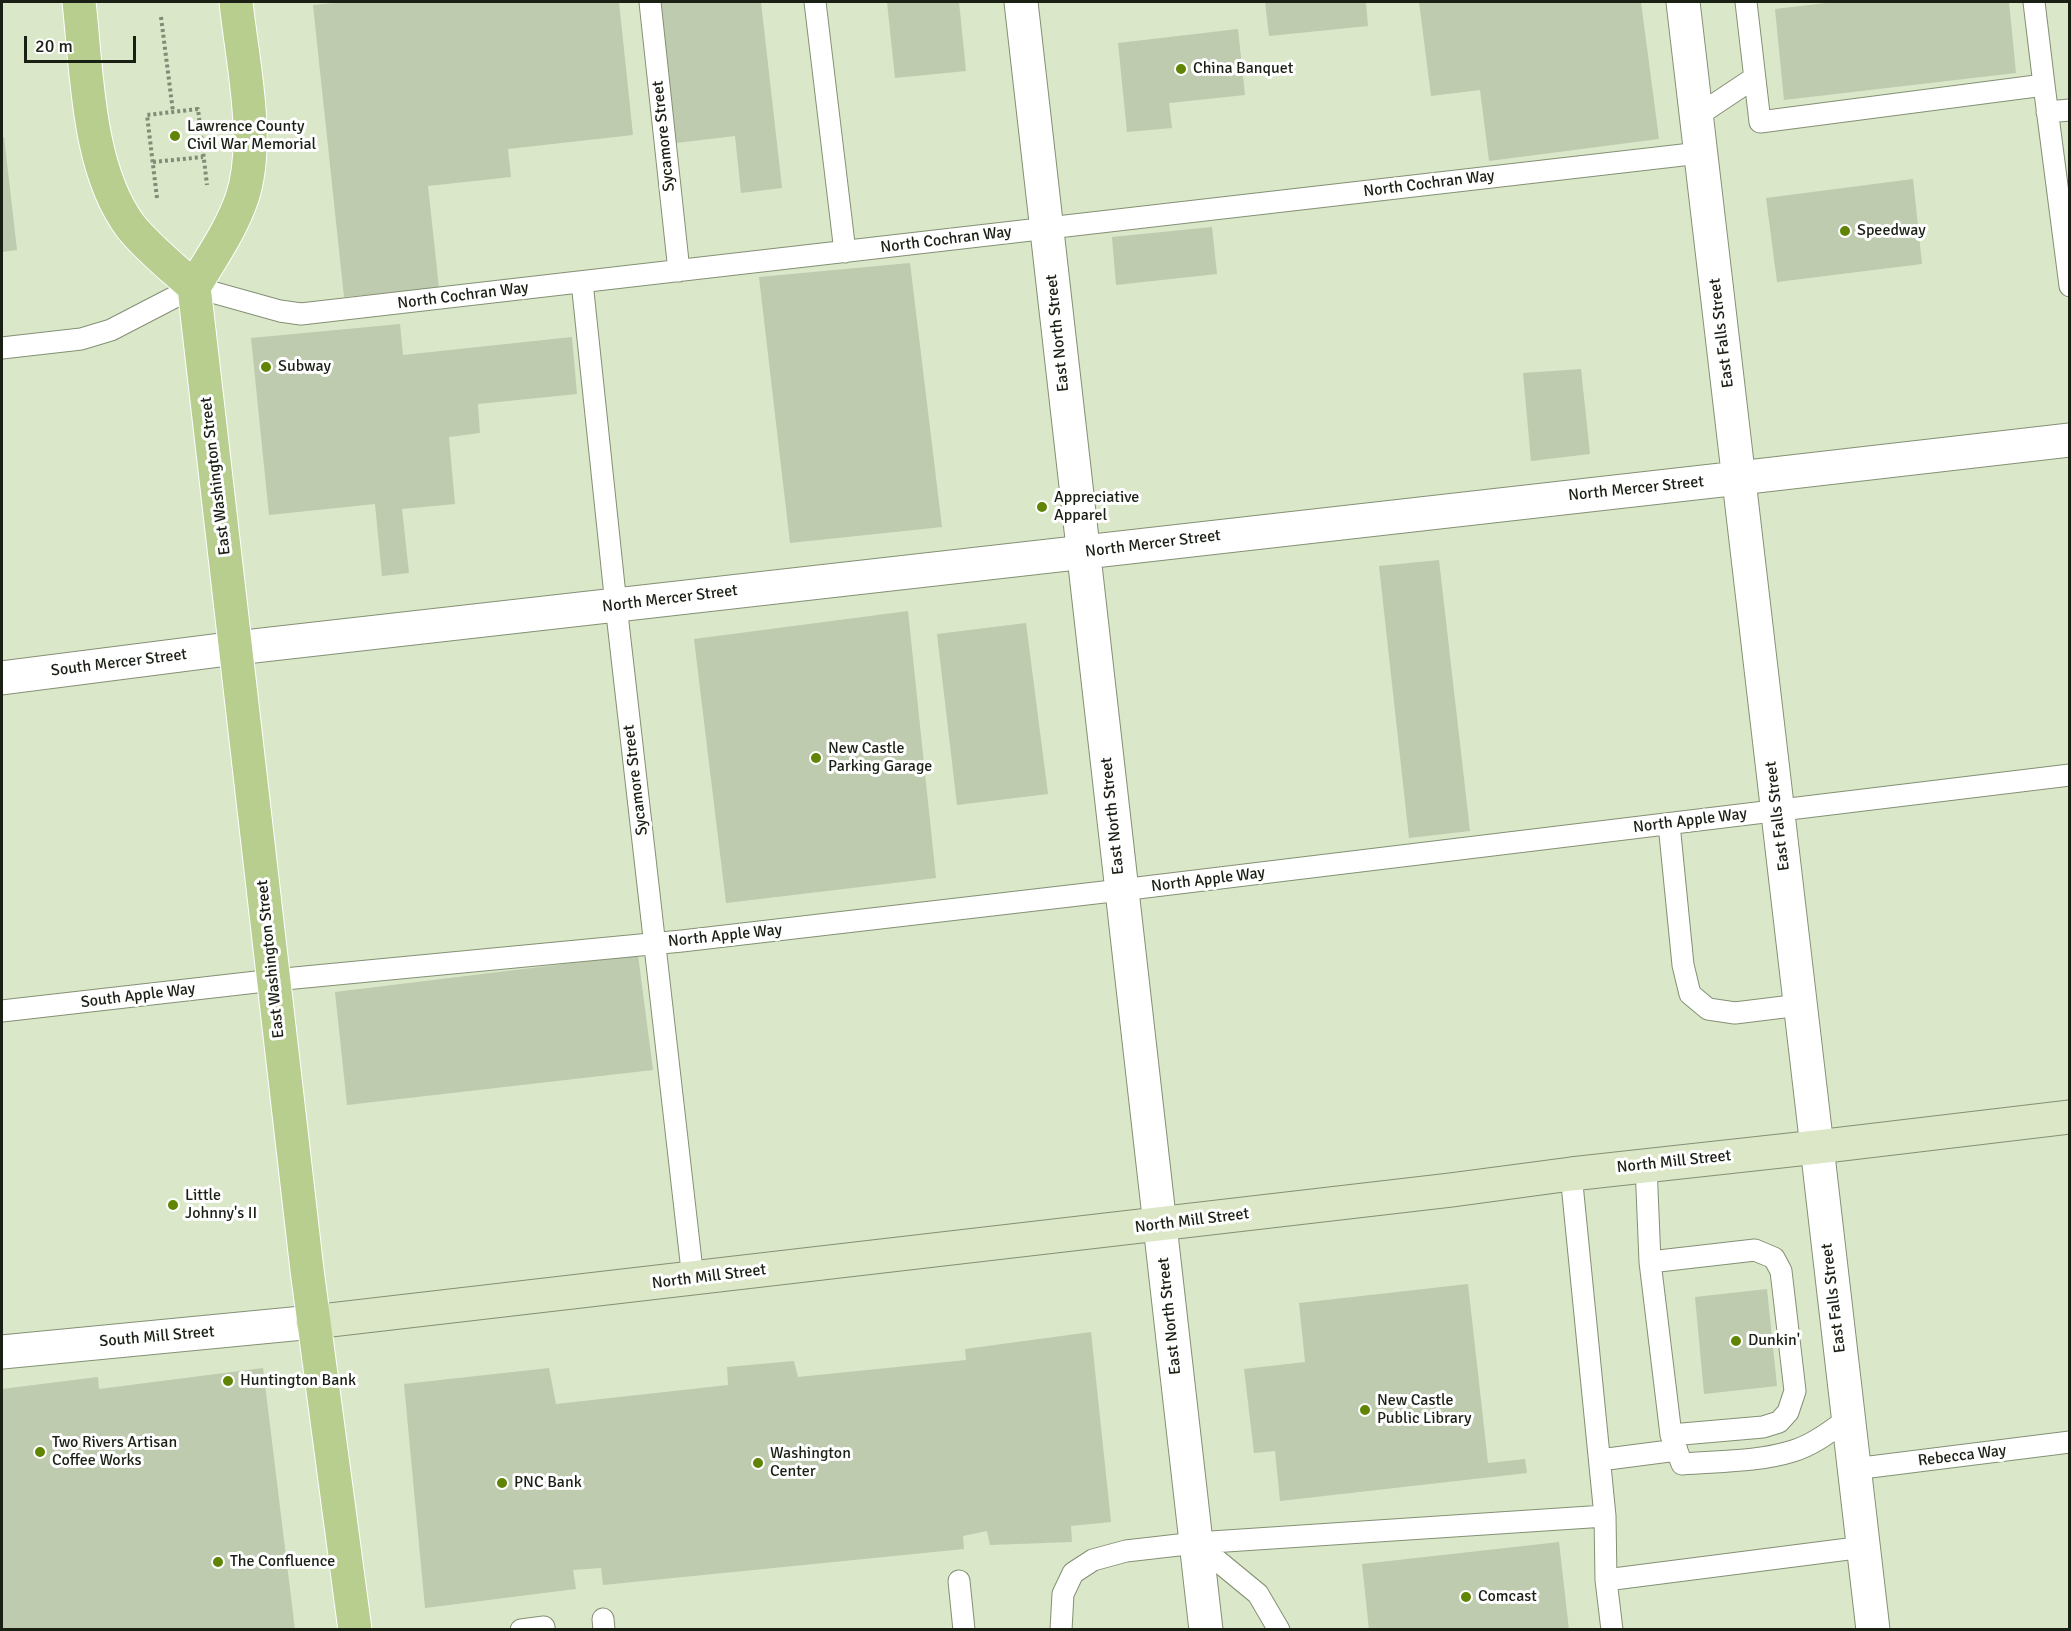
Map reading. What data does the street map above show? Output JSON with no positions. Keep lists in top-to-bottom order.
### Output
{
  "streets": {
    "main road": ["East Washington Street", "North Mill Street"],
    "street": [
      "East North Street",
      "East Falls Street",
      "North Mercer Street",
      "South Mercer Street",
      "South Mill Street"
    ],
    "lane": [
      "Sycamore Street",
      "North Cochran Way",
      "North Apple Way",
      "South Apple Way",
      "Rebecca Way"
    ]
  },
  "crossings": [
    ["Sycamore Street", "North Cochran Way"],
    ["Sycamore Street", "North Mercer Street"],
    ["Sycamore Street", "North Apple Way"],
    ["Sycamore Street", "North Mill Street"],
    ["North Cochran Way", "East North Street"],
    ["North Cochran Way", "East Falls Street"],
    ["North Cochran Way", "East Washington Street"],
    ["East North Street", "North Mercer Street"],
    ["East North Street", "North Apple Way"],
    ["East North Street", "North Mill Street"],
    ["East Falls Street", "North Mercer Street"],
    ["East Falls Street", "North Apple Way"],
    ["East Falls Street", "North Mill Street"],
    ["East Falls Street", "Rebecca Way"],
    ["East Washington Street", "North Mercer Street"],
    ["East Washington Street", "South Mercer Street"],
    ["East Washington Street", "North Apple Way"],
    ["East Washington Street", "South Apple Way"],
    ["East Washington Street", "North Mill Street"],
    ["East Washington Street", "South Mill Street"],
    ["North Mercer Street", "South Mercer Street"],
    ["North Apple Way", "South Apple Way"],
    ["North Mill Street", "South Mill Street"]
  ],
  "places": [
    "China Banquet",
    "Lawrence County Civil War Memorial",
    "Speedway",
    "Subway",
    "Appreciative Apparel",
    "New Castle Parking Garage",
    "Little Johnny's II",
    "Dunkin'",
    "Huntington Bank",
    "New Castle Public Library",
    "Two Rivers Artisan Coffee Works",
    "Washington Center",
    "PNC Bank",
    "The Confluence",
    "Comcast"
  ],
  "scale_bar": "20 m"
}
